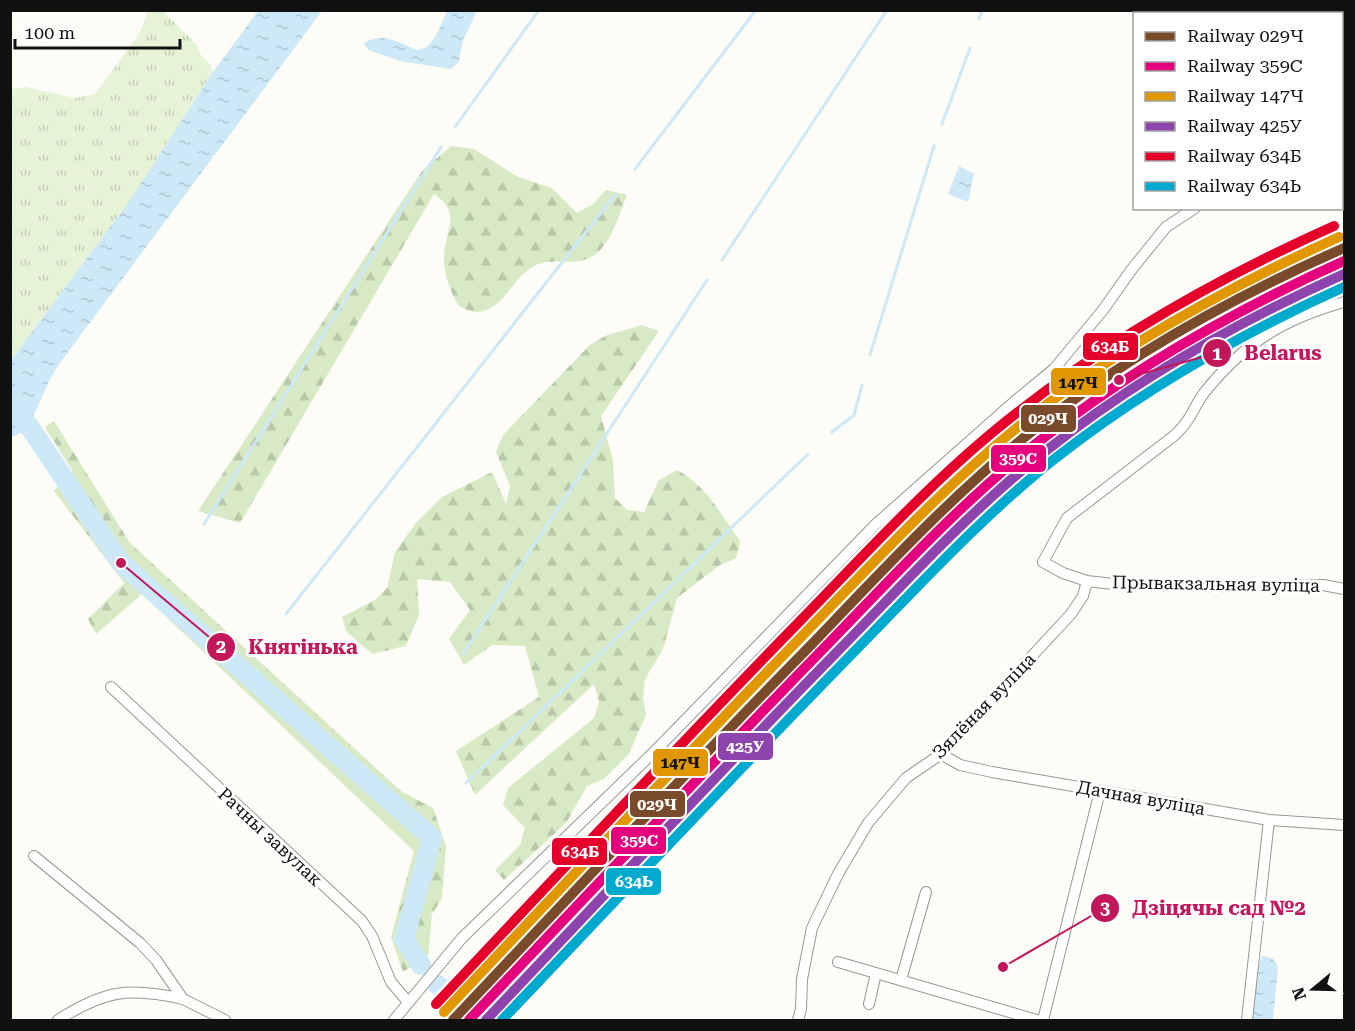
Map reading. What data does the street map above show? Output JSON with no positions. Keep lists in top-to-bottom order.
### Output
{
  "streets": {
    "street": [
      "Прывакзальная вуліца",
      "Зялёная вуліца",
      "Дачная вуліца",
      "Рачны завулак"
    ]
  },
  "crossings": [
    ["Прывакзальная вуліца", "Зялёная вуліца"],
    ["Зялёная вуліца", "Дачная вуліца"]
  ],
  "places": ["Belarus", "Княгінька", "Дзіцячы сад №2"],
  "lines": [
    "rail line 634Б",
    "rail line 147Ч",
    "rail line 029Ч",
    "rail line 359С",
    "rail line 425У",
    "rail line 634Ь"
  ],
  "legend": [
    "Railway 029Ч",
    "Railway 359С",
    "Railway 147Ч",
    "Railway 425У",
    "Railway 634Б",
    "Railway 634Ь"
  ],
  "scale_bar": "100 m",
  "north": "left"
}
